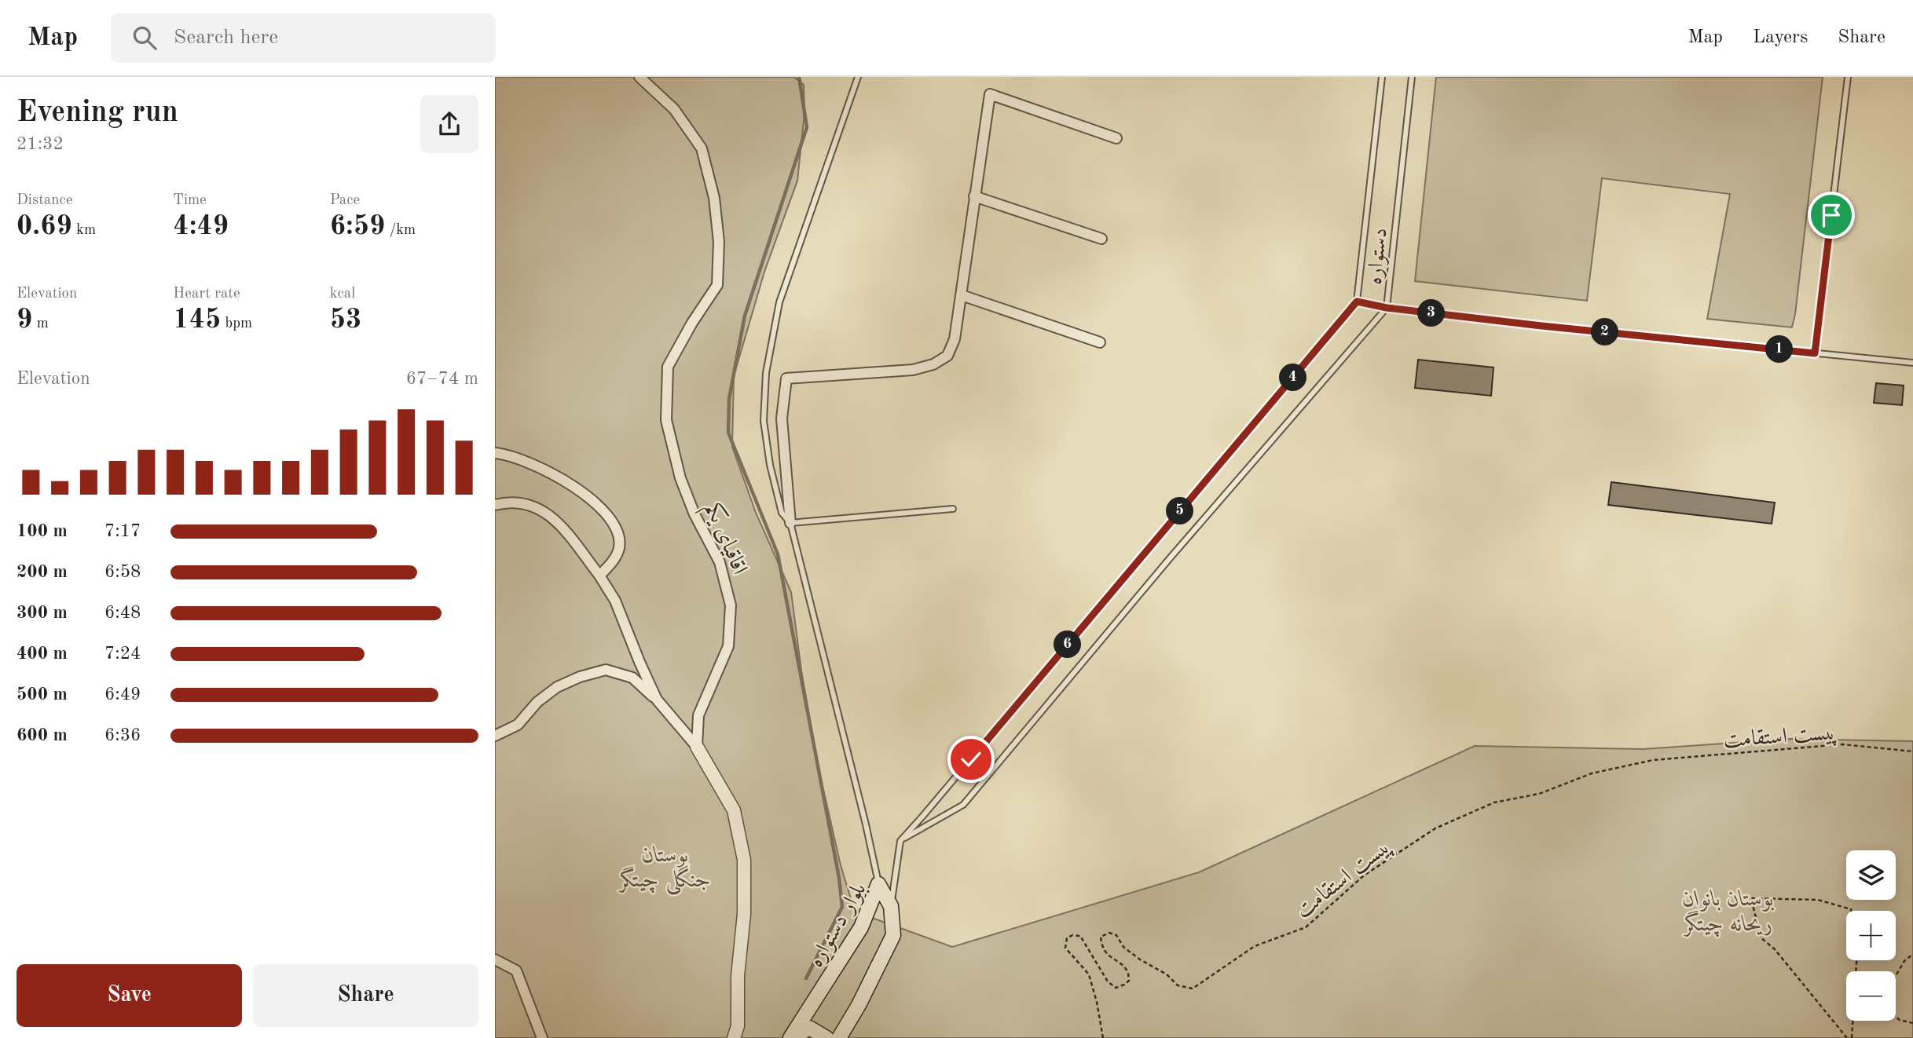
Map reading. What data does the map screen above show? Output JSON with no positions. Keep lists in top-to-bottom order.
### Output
{
  "streets": {
    "main road": ["بلوار دستواره"],
    "street": ["اقاقیای یکم"],
    "lane": ["دستواره"],
    "path": ["پیست استقامت"]
  },
  "parks": ["بوستان جنگلی چیتگر", "بوستان بانوان ریحانه چیتگر"],
  "page": {
    "header": "Map",
    "search": "Search here",
    "nav": ["Map", "Layers", "Share"],
    "heading": ["Evening run", "21:32"],
    "stats": [
      ["Distance", "0.69 km"],
      ["Time", "4:49"],
      ["Pace", "6:59 /km"],
      ["Elevation", "9 m"],
      ["Heart rate", "145 bpm"],
      ["kcal", "53"]
    ],
    "pins": [
      "3",
      "2",
      "1",
      "4",
      "5",
      "6"
    ],
    "chart": ["Elevation", "67–74 m"],
    "list": [
      {
        "name": "100 m",
        "note": "7:17"
      },
      {
        "name": "200 m",
        "note": "6:58"
      },
      {
        "name": "300 m",
        "note": "6:48"
      },
      {
        "name": "400 m",
        "note": "7:24"
      },
      {
        "name": "500 m",
        "note": "6:49"
      },
      {
        "name": "600 m",
        "note": "6:36"
      }
    ],
    "map_buttons": ["+", "−"],
    "buttons": ["Save", "Share"]
  }
}
